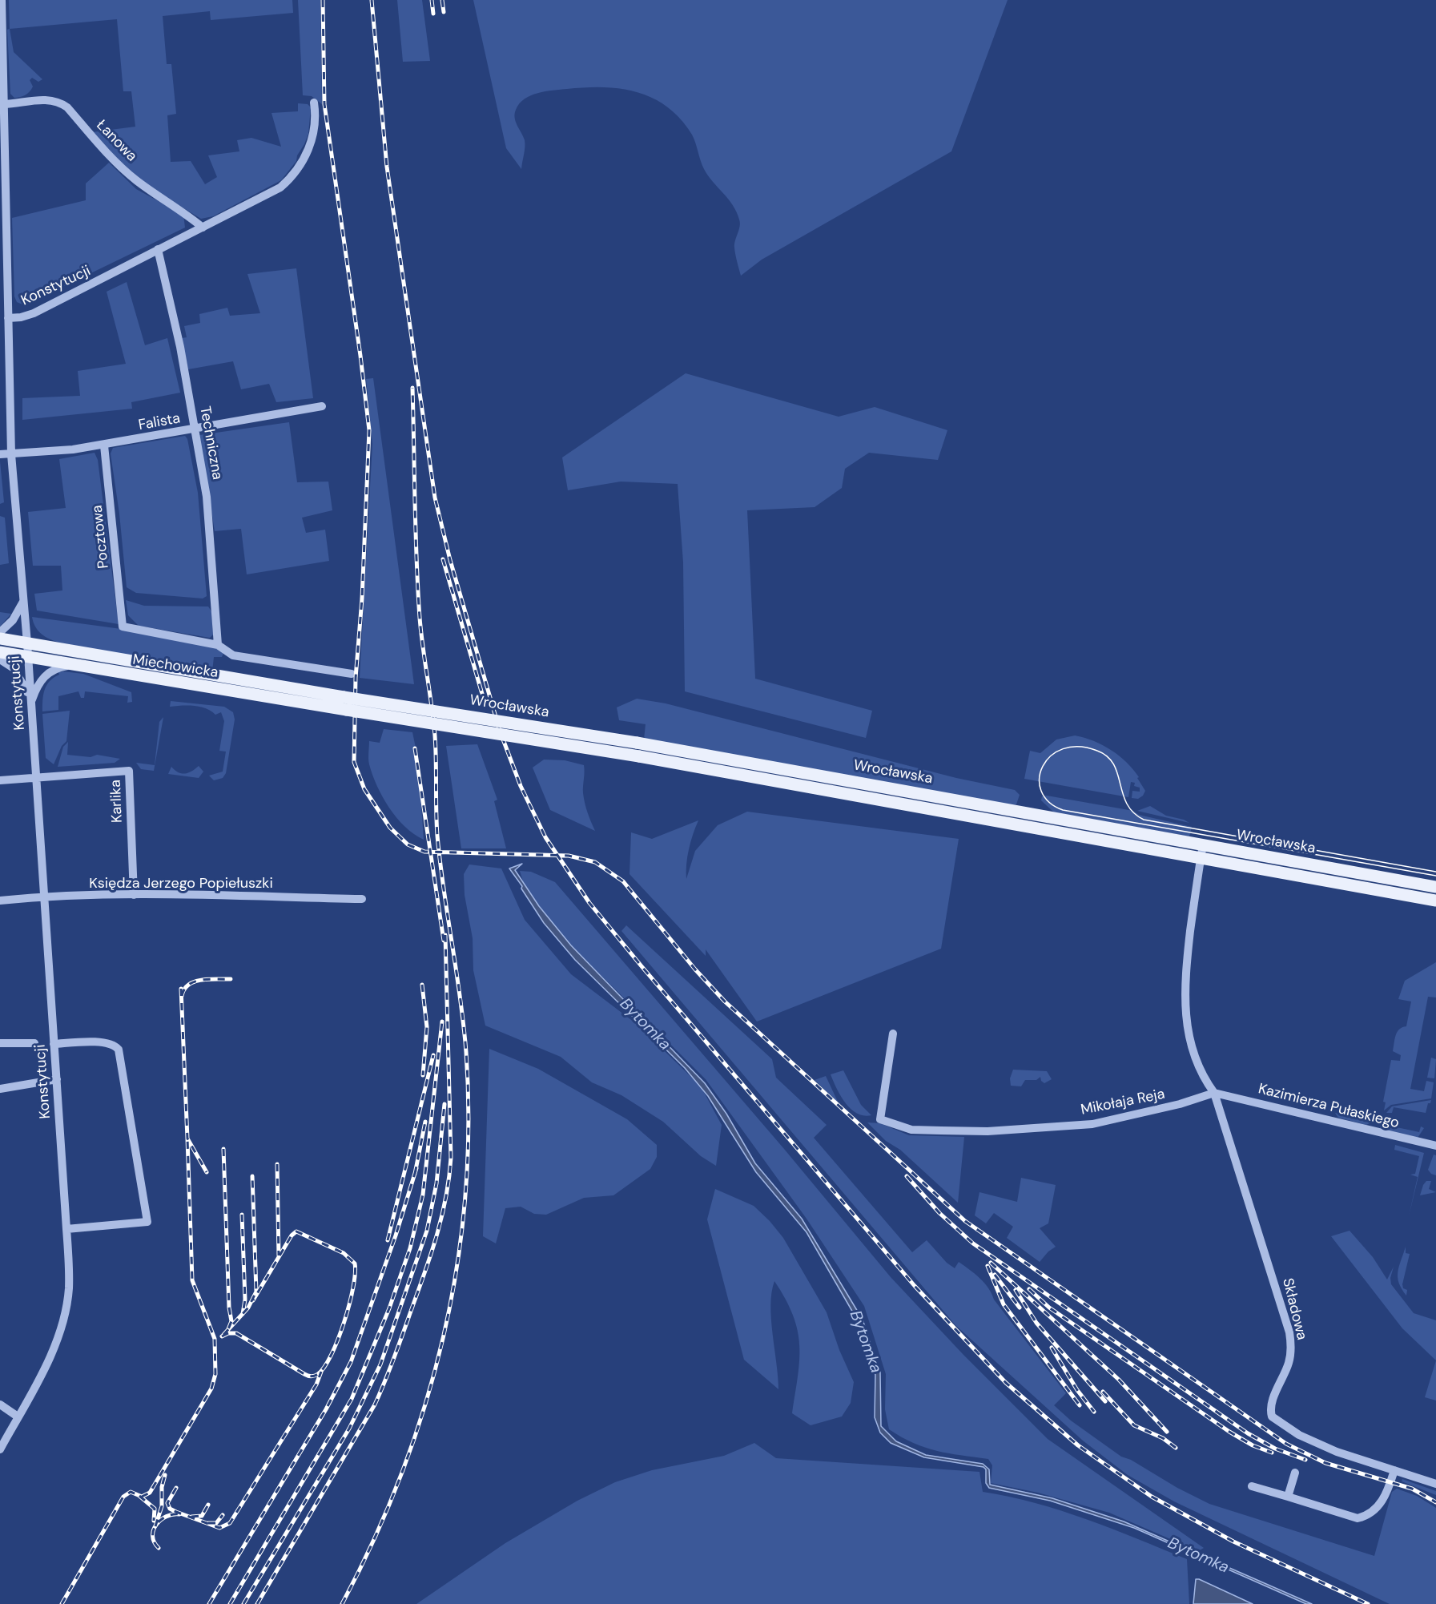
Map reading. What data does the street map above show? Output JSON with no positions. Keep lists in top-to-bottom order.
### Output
{
  "streets": {
    "main road": ["Miechowicka", "Wrocławska"],
    "street": [
      "Łanowa",
      "Konstytucji",
      "Falista",
      "Techniczna",
      "Pocztowa",
      "Karlika",
      "Księdza Jerzego Popiełuszki",
      "Mikołaja Reja",
      "Kazimierza Pułaskiego",
      "Składowa"
    ]
  },
  "crossings": [
    ["Łanowa", "Konstytucji"],
    ["Konstytucji", "Falista"],
    ["Konstytucji", "Techniczna"],
    ["Konstytucji", "Miechowicka"],
    ["Konstytucji", "Karlika"],
    ["Konstytucji", "Księdza Jerzego Popiełuszki"],
    ["Falista", "Techniczna"],
    ["Falista", "Pocztowa"],
    ["Techniczna", "Pocztowa"],
    ["Miechowicka", "Wrocławska"],
    ["Karlika", "Księdza Jerzego Popiełuszki"],
    ["Mikołaja Reja", "Kazimierza Pułaskiego"],
    ["Mikołaja Reja", "Składowa"],
    ["Kazimierza Pułaskiego", "Składowa"]
  ],
  "water": ["Bytomka"]
}
